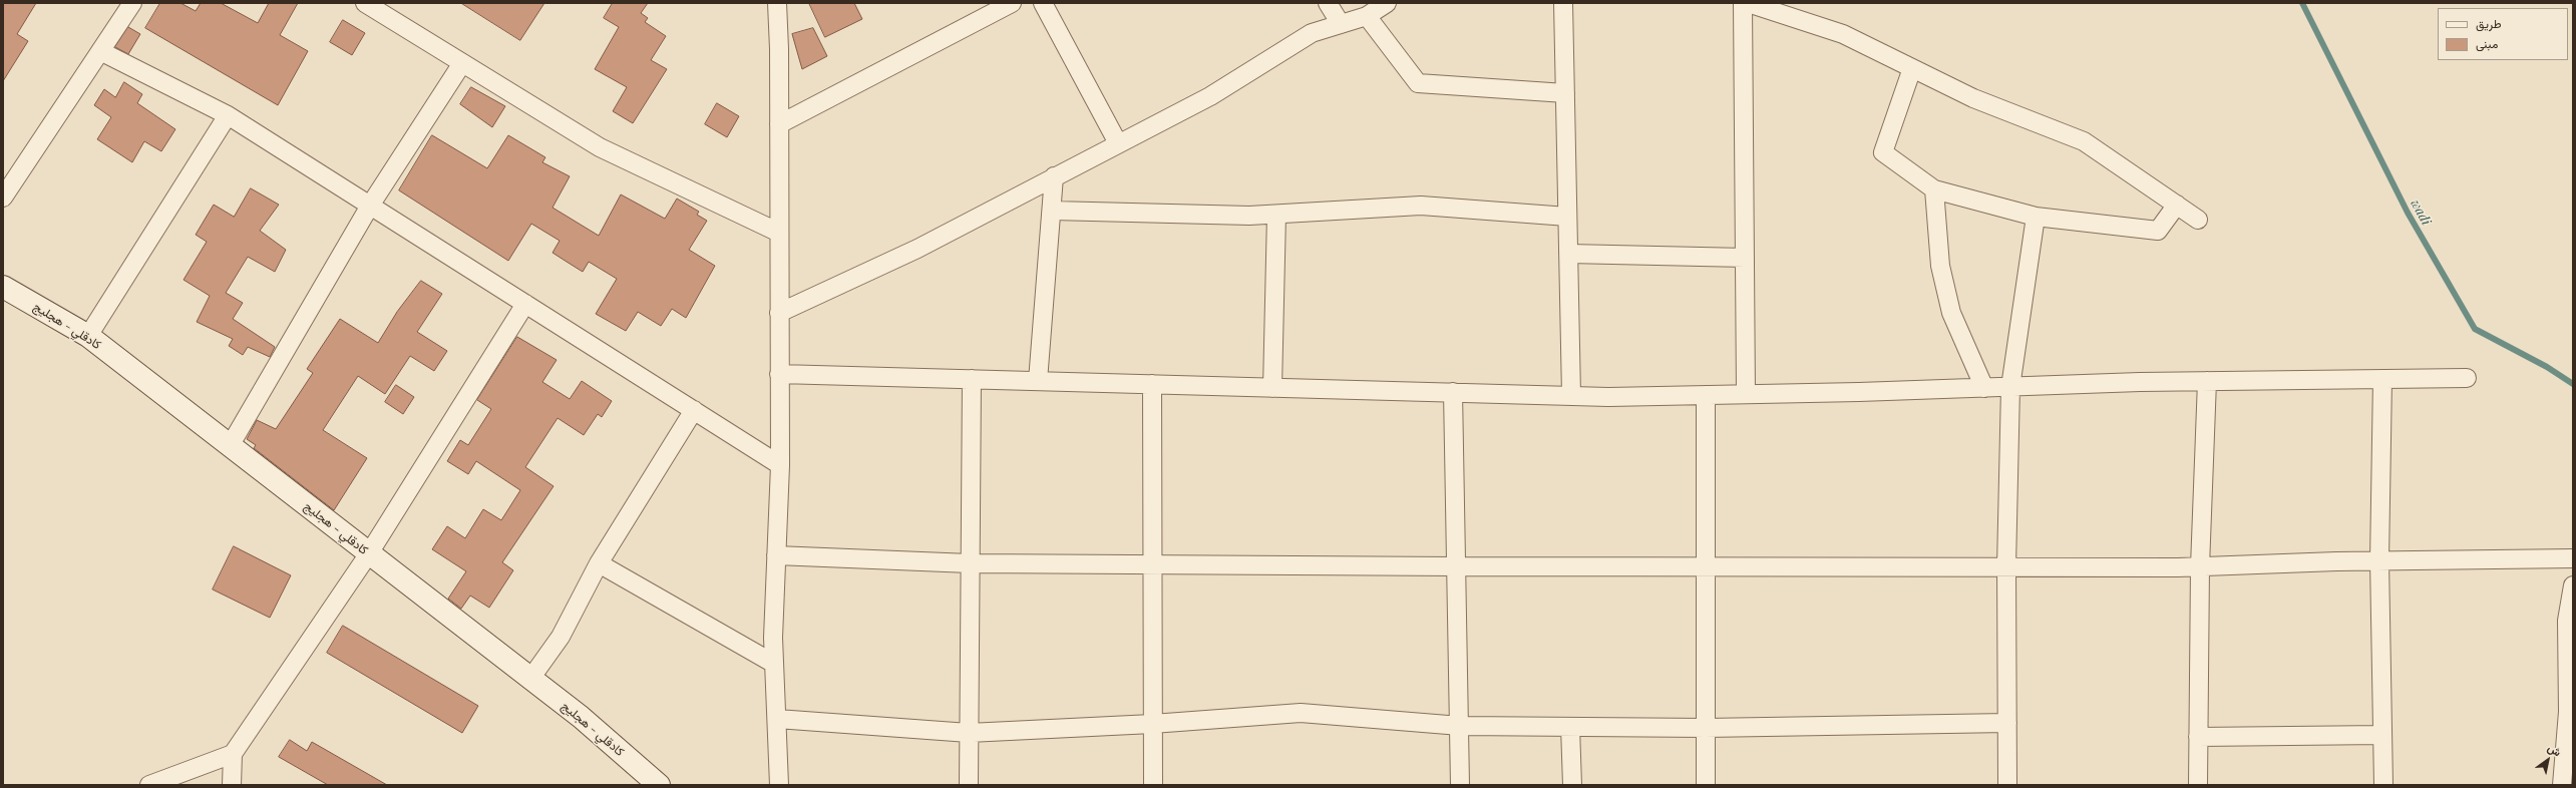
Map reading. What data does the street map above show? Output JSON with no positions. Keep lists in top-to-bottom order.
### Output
{
  "streets": {
    "street": ["كادقلي - هجليج"]
  },
  "water": ["wadi"],
  "legend": ["طريق", "مبنى"],
  "north": "top right"
}
